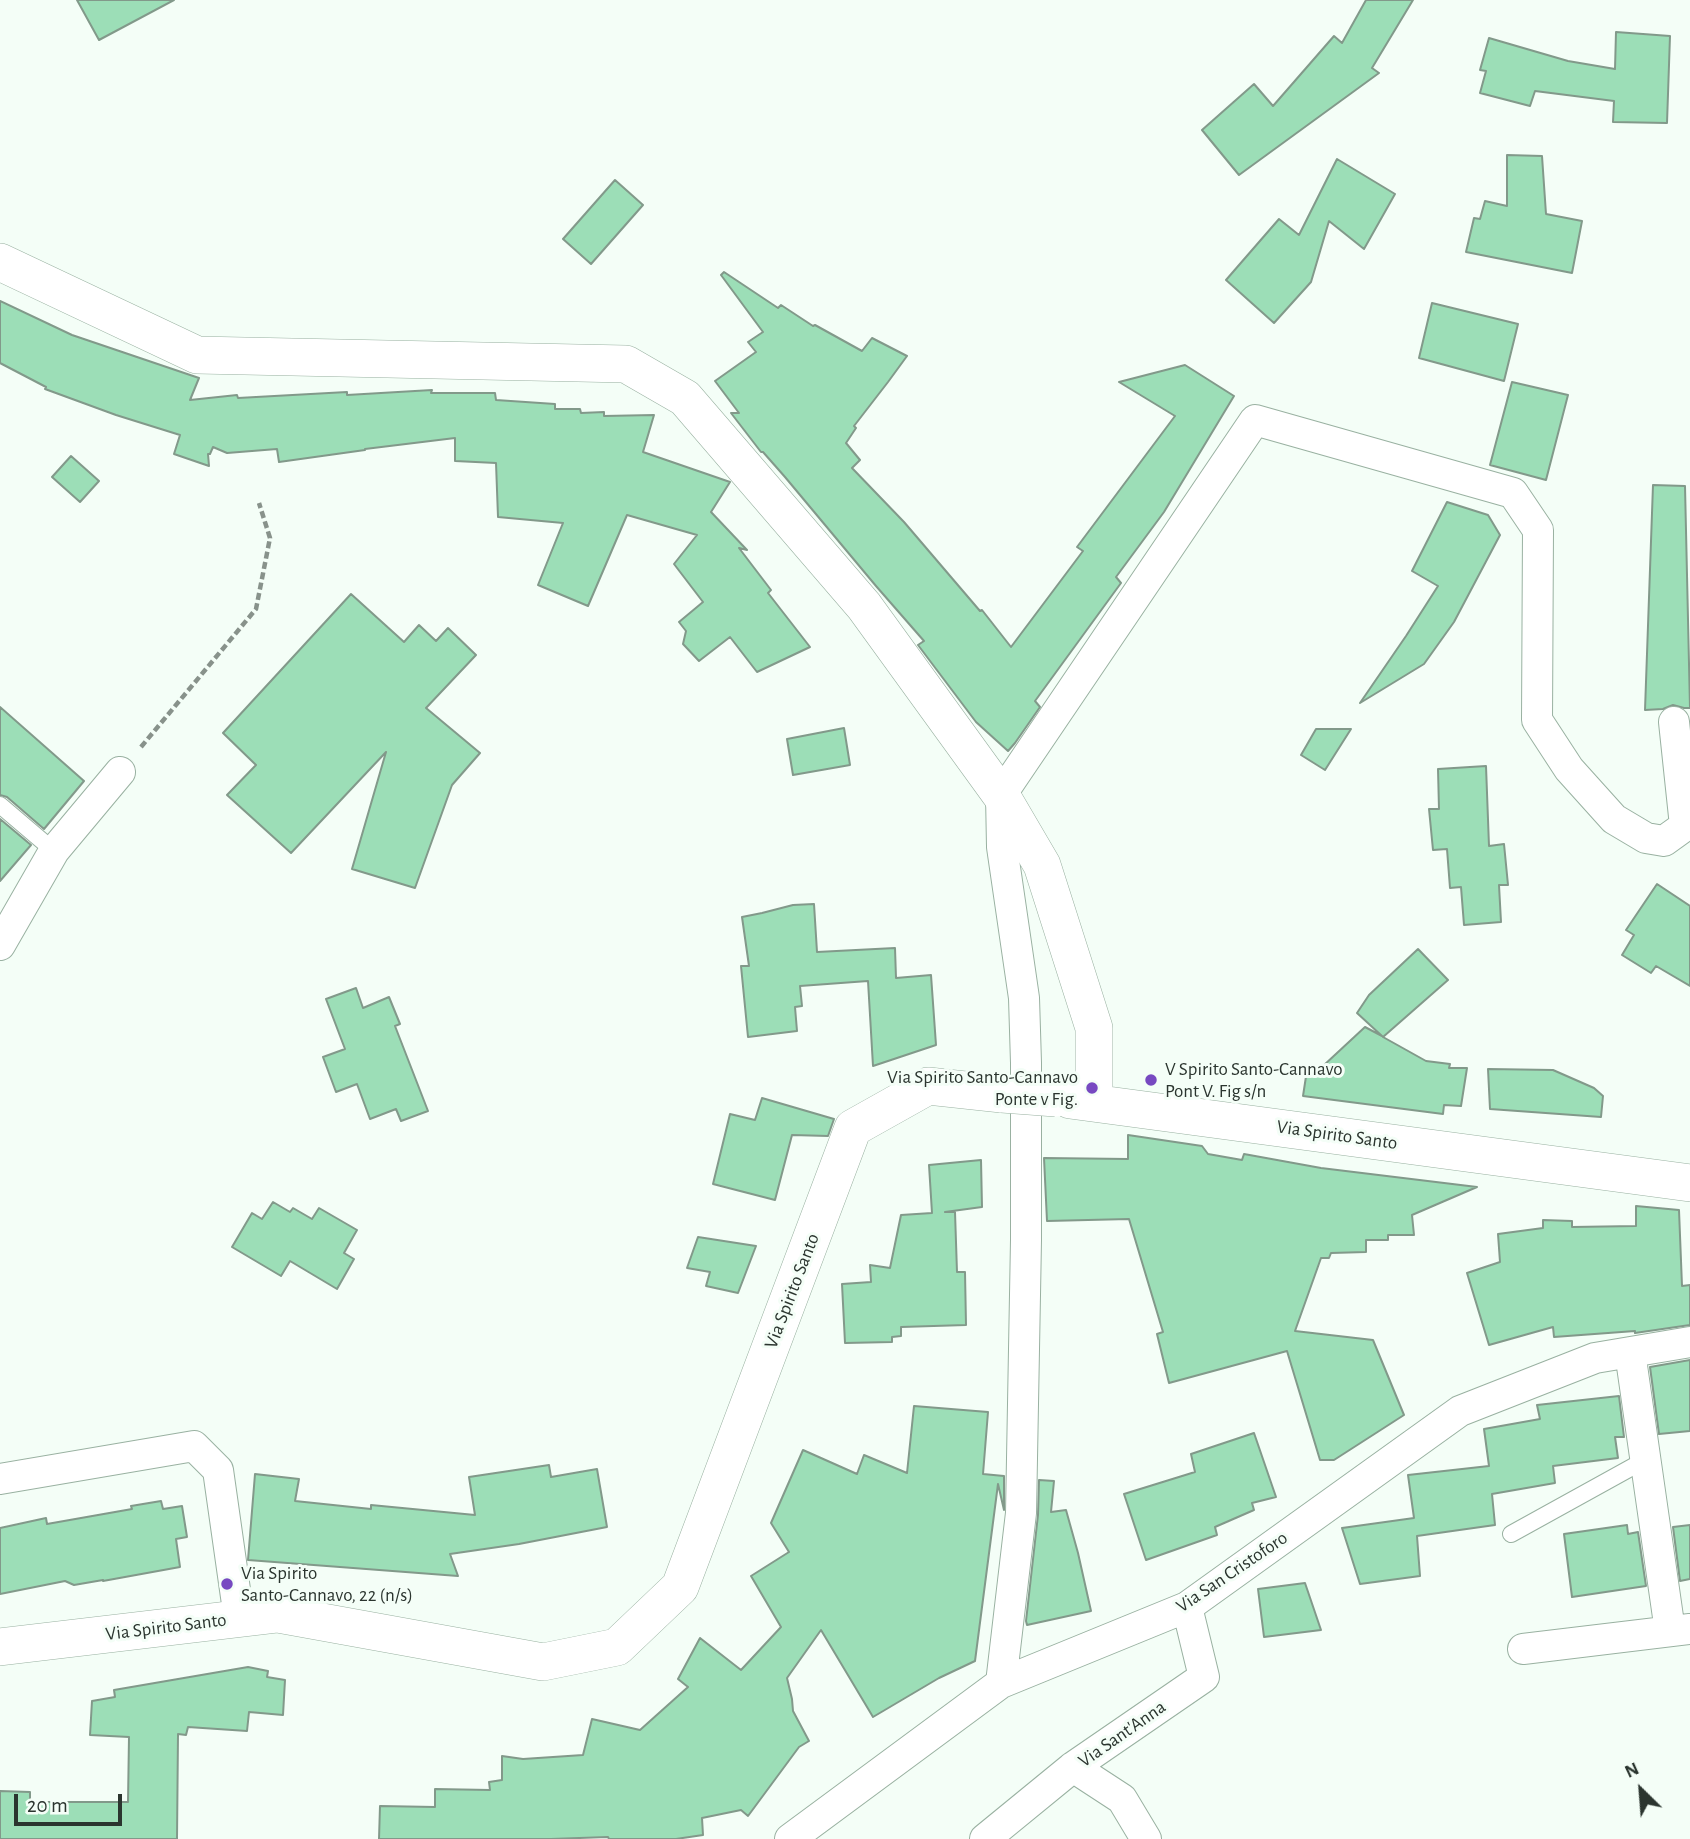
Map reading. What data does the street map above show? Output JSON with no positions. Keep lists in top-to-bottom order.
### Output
{
  "streets": {
    "street": ["Via Spirito Santo", "Via San Cristoforo", "Via Sant'Anna"]
  },
  "crossings": [
    ["Via San Cristoforo", "Via Sant'Anna"]
  ],
  "places": ["V Spirito Santo-Cannavo Pont V. Fig s/n", "Via Spirito Santo-Cannavo Ponte v Fig.", "Via Spirito Santo-Cannavo, 22 (n/s)"],
  "scale_bar": "20 m",
  "north": "top left"
}
